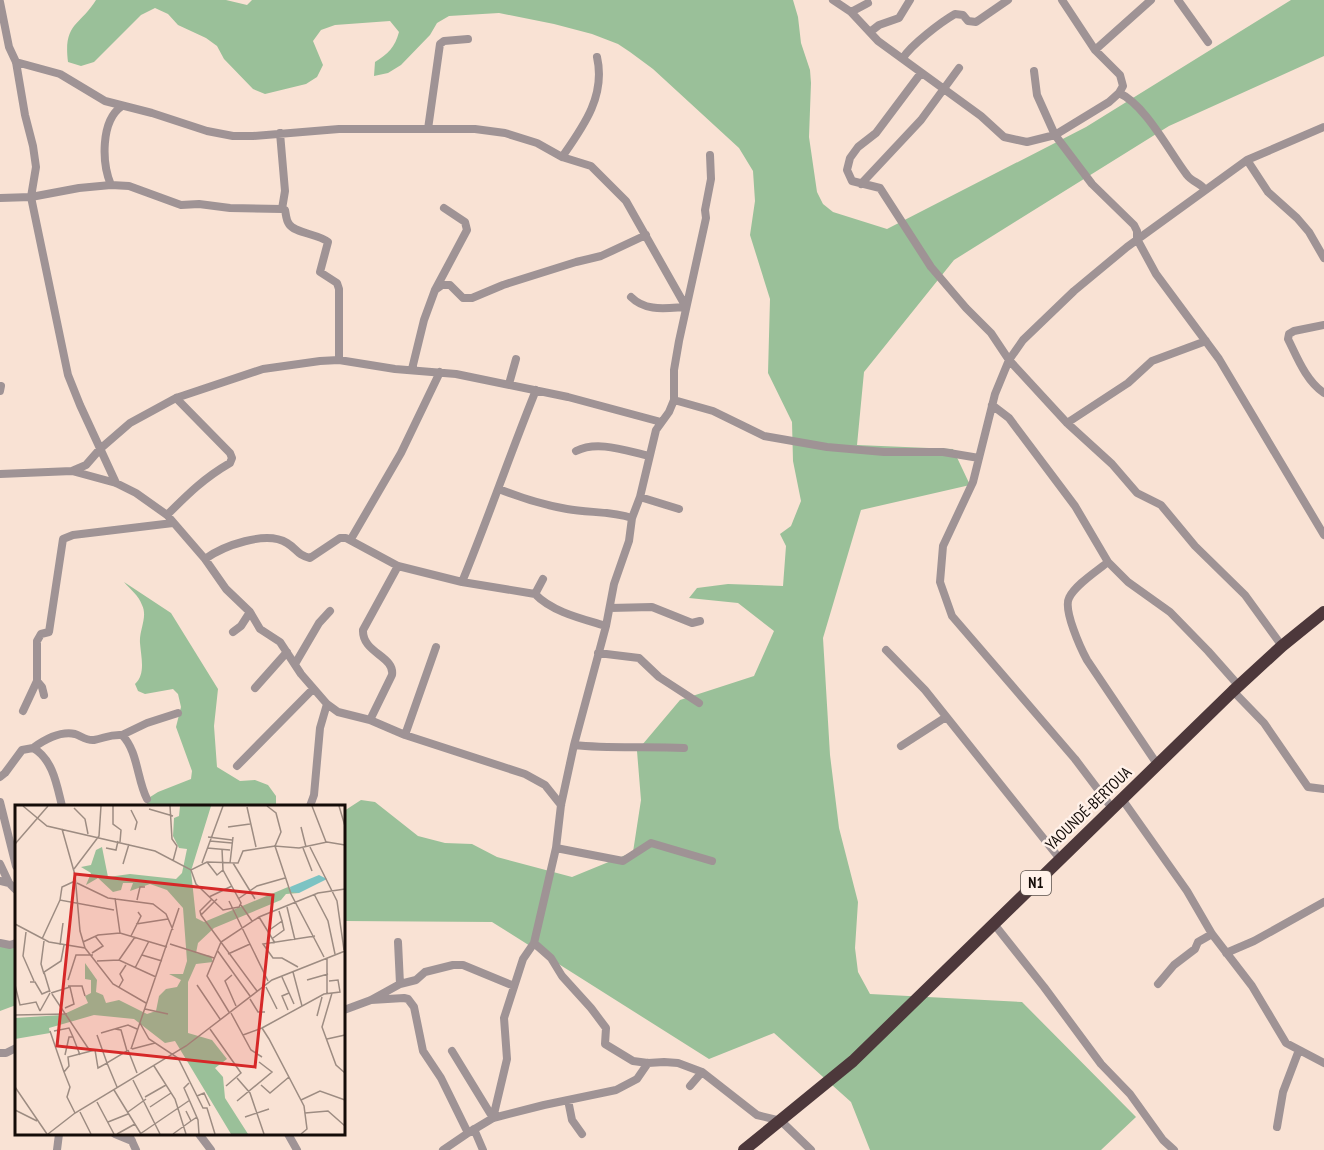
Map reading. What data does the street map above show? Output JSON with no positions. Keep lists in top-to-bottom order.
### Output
{
  "streets": {
    "highway": ["YAOUNDÉ-BERTOUA", "N1"]
  }
}
